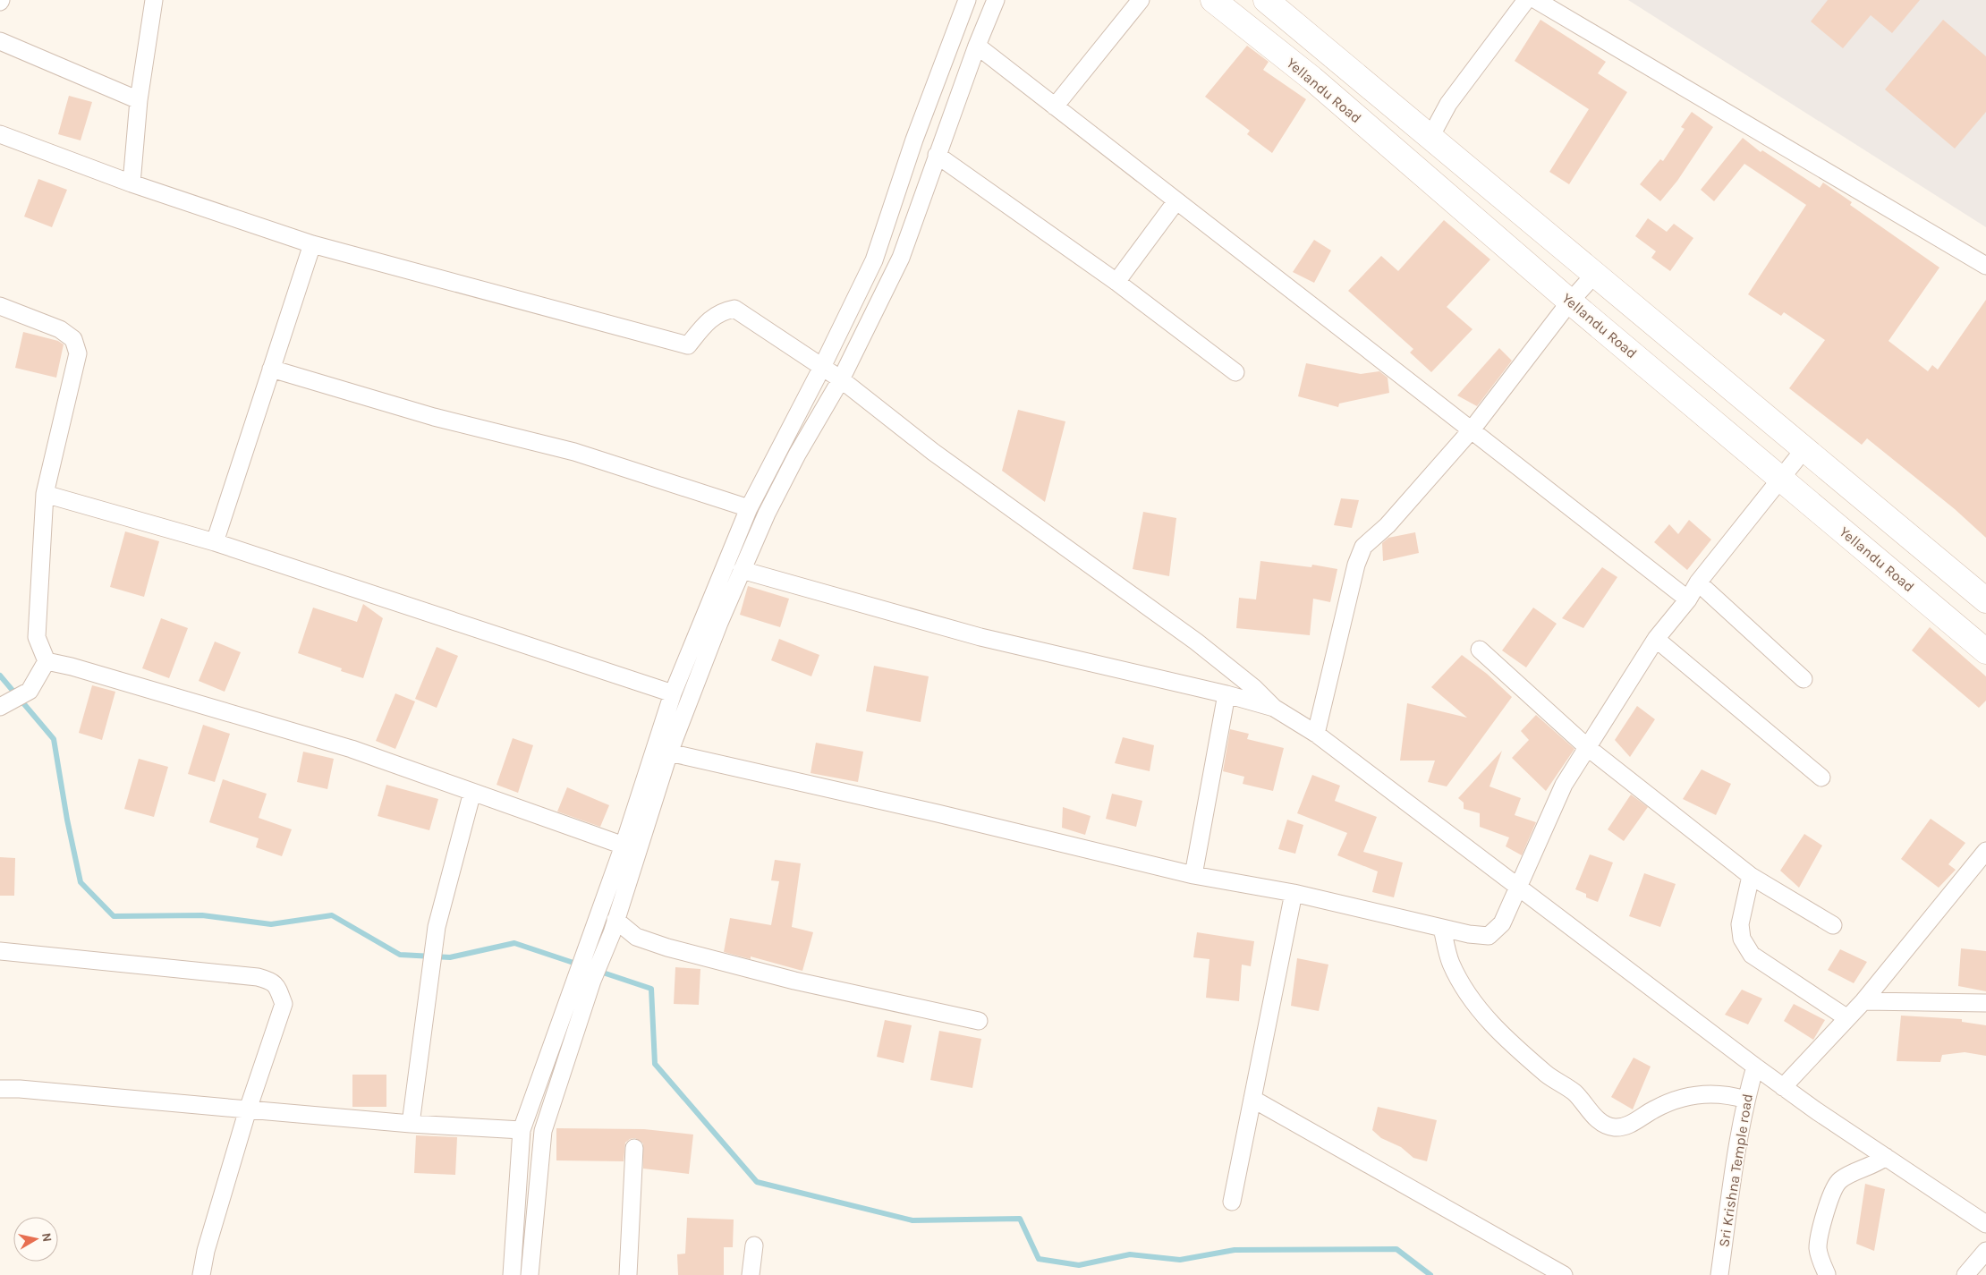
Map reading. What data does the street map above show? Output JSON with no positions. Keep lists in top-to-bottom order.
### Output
{
  "streets": {
    "main road": ["Yellandu Road"],
    "street": ["Sri Krishna Temple road"]
  },
  "north": "right"
}
